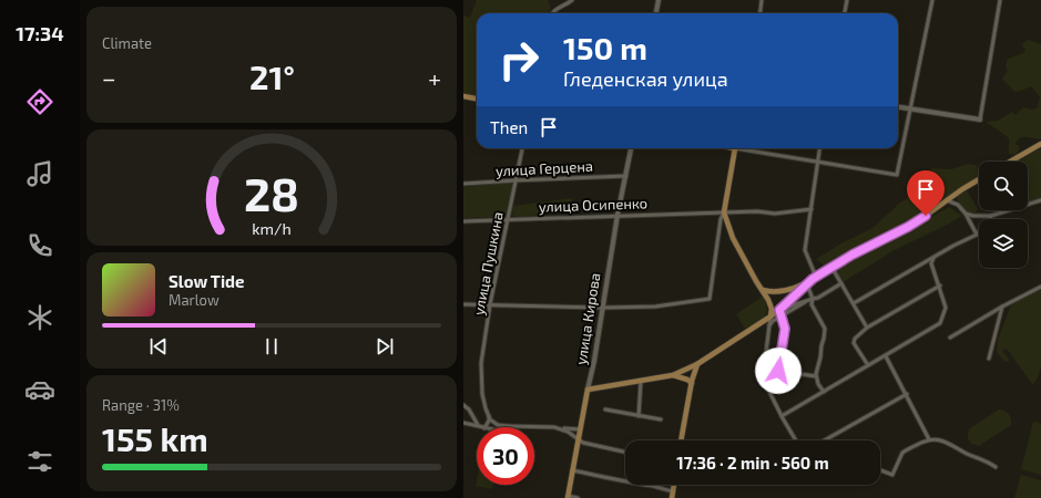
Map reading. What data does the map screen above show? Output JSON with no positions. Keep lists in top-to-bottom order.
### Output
{
  "streets": {
    "main road": ["улица Кирова"],
    "street": ["улица Герцена", "улица Осипенко", "улица Пушкина"]
  },
  "crossings": [
    ["улица Герцена", "улица Пушкина"],
    ["улица Герцена", "улица Кирова"],
    ["улица Осипенко", "улица Пушкина"],
    ["улица Осипенко", "улица Кирова"]
  ],
  "page": {
    "tabs": "17:34",
    "tile": [
      "Climate",
      ["Range · 31%", "155 km"]
    ],
    "turn": ["150 m", "Гледенская улица"],
    "heat": ["−", "21°", "+"],
    "then": "Then",
    "song": ["Slow Tide", "Marlow"],
    "limit": "30",
    "trip": "17:36 · 2 min · 560 m",
    "gauge": ["28", "km/h"]
  }
}
